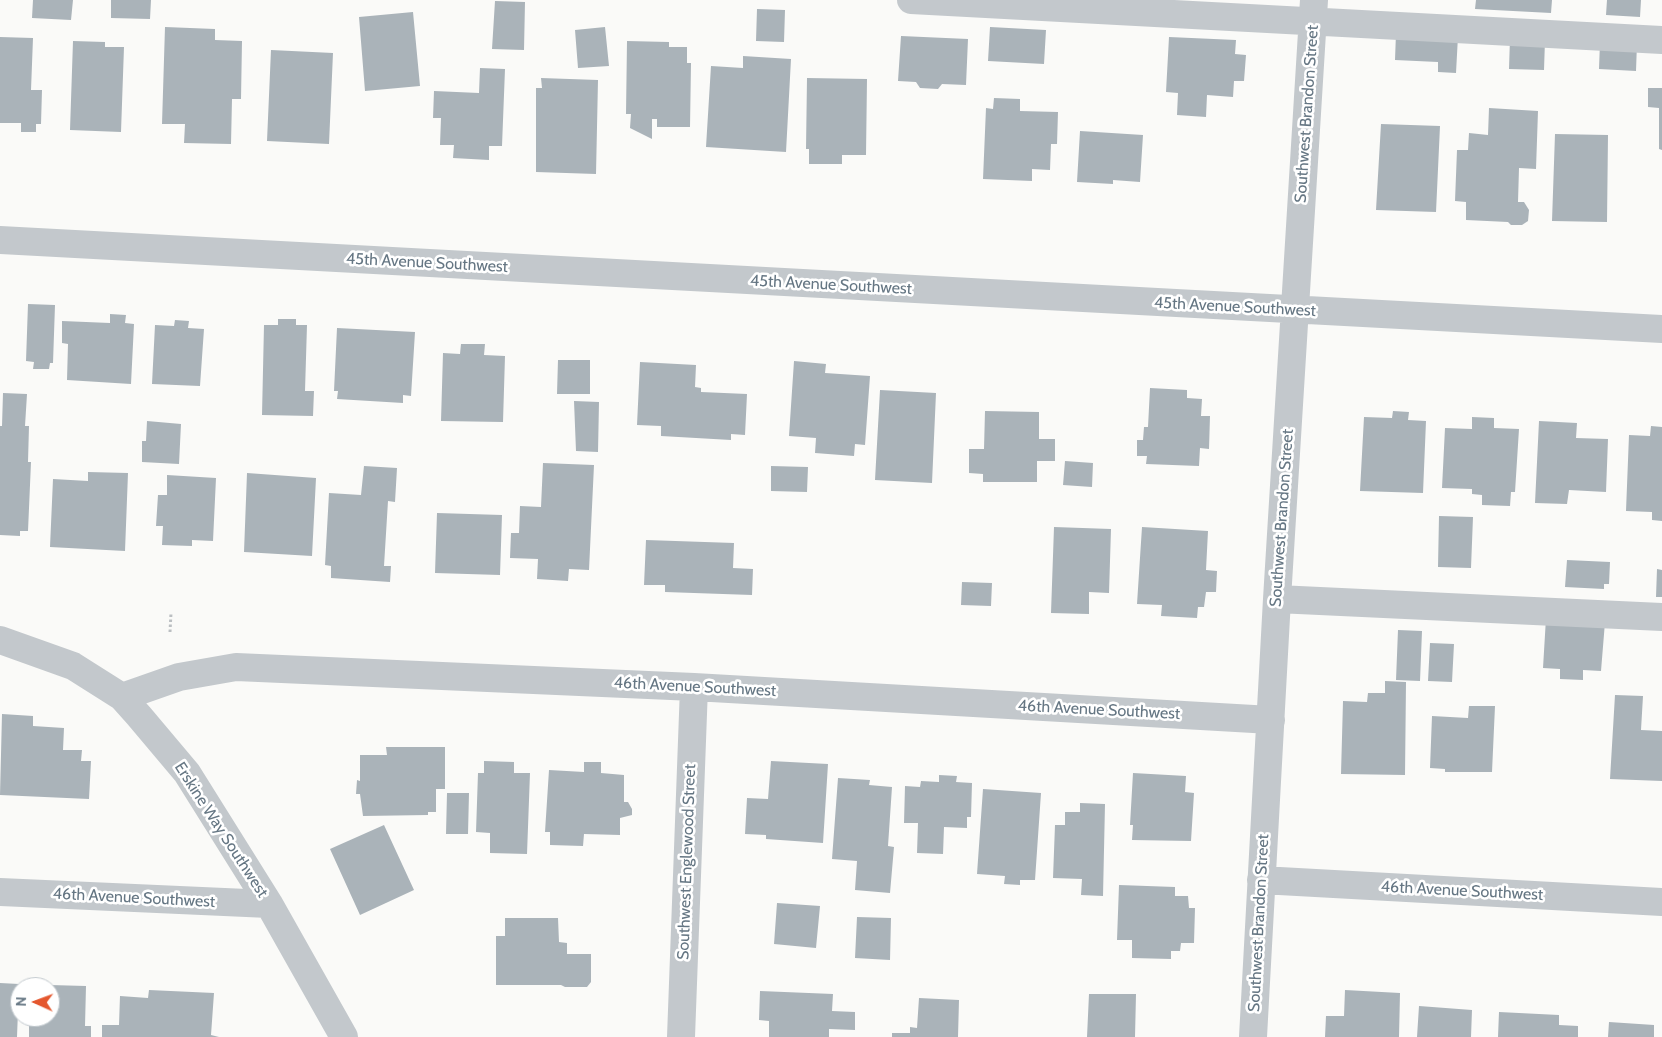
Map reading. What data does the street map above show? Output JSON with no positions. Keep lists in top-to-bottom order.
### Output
{
  "streets": {
    "street": [
      "Southwest Brandon Street",
      "45th Avenue Southwest",
      "46th Avenue Southwest",
      "Erskine Way Southwest",
      "Southwest Englewood Street"
    ]
  },
  "crossings": [
    ["Southwest Brandon Street", "45th Avenue Southwest"],
    ["Southwest Brandon Street", "46th Avenue Southwest"],
    ["46th Avenue Southwest", "Erskine Way Southwest"],
    ["46th Avenue Southwest", "Southwest Englewood Street"]
  ],
  "north": "left"
}
